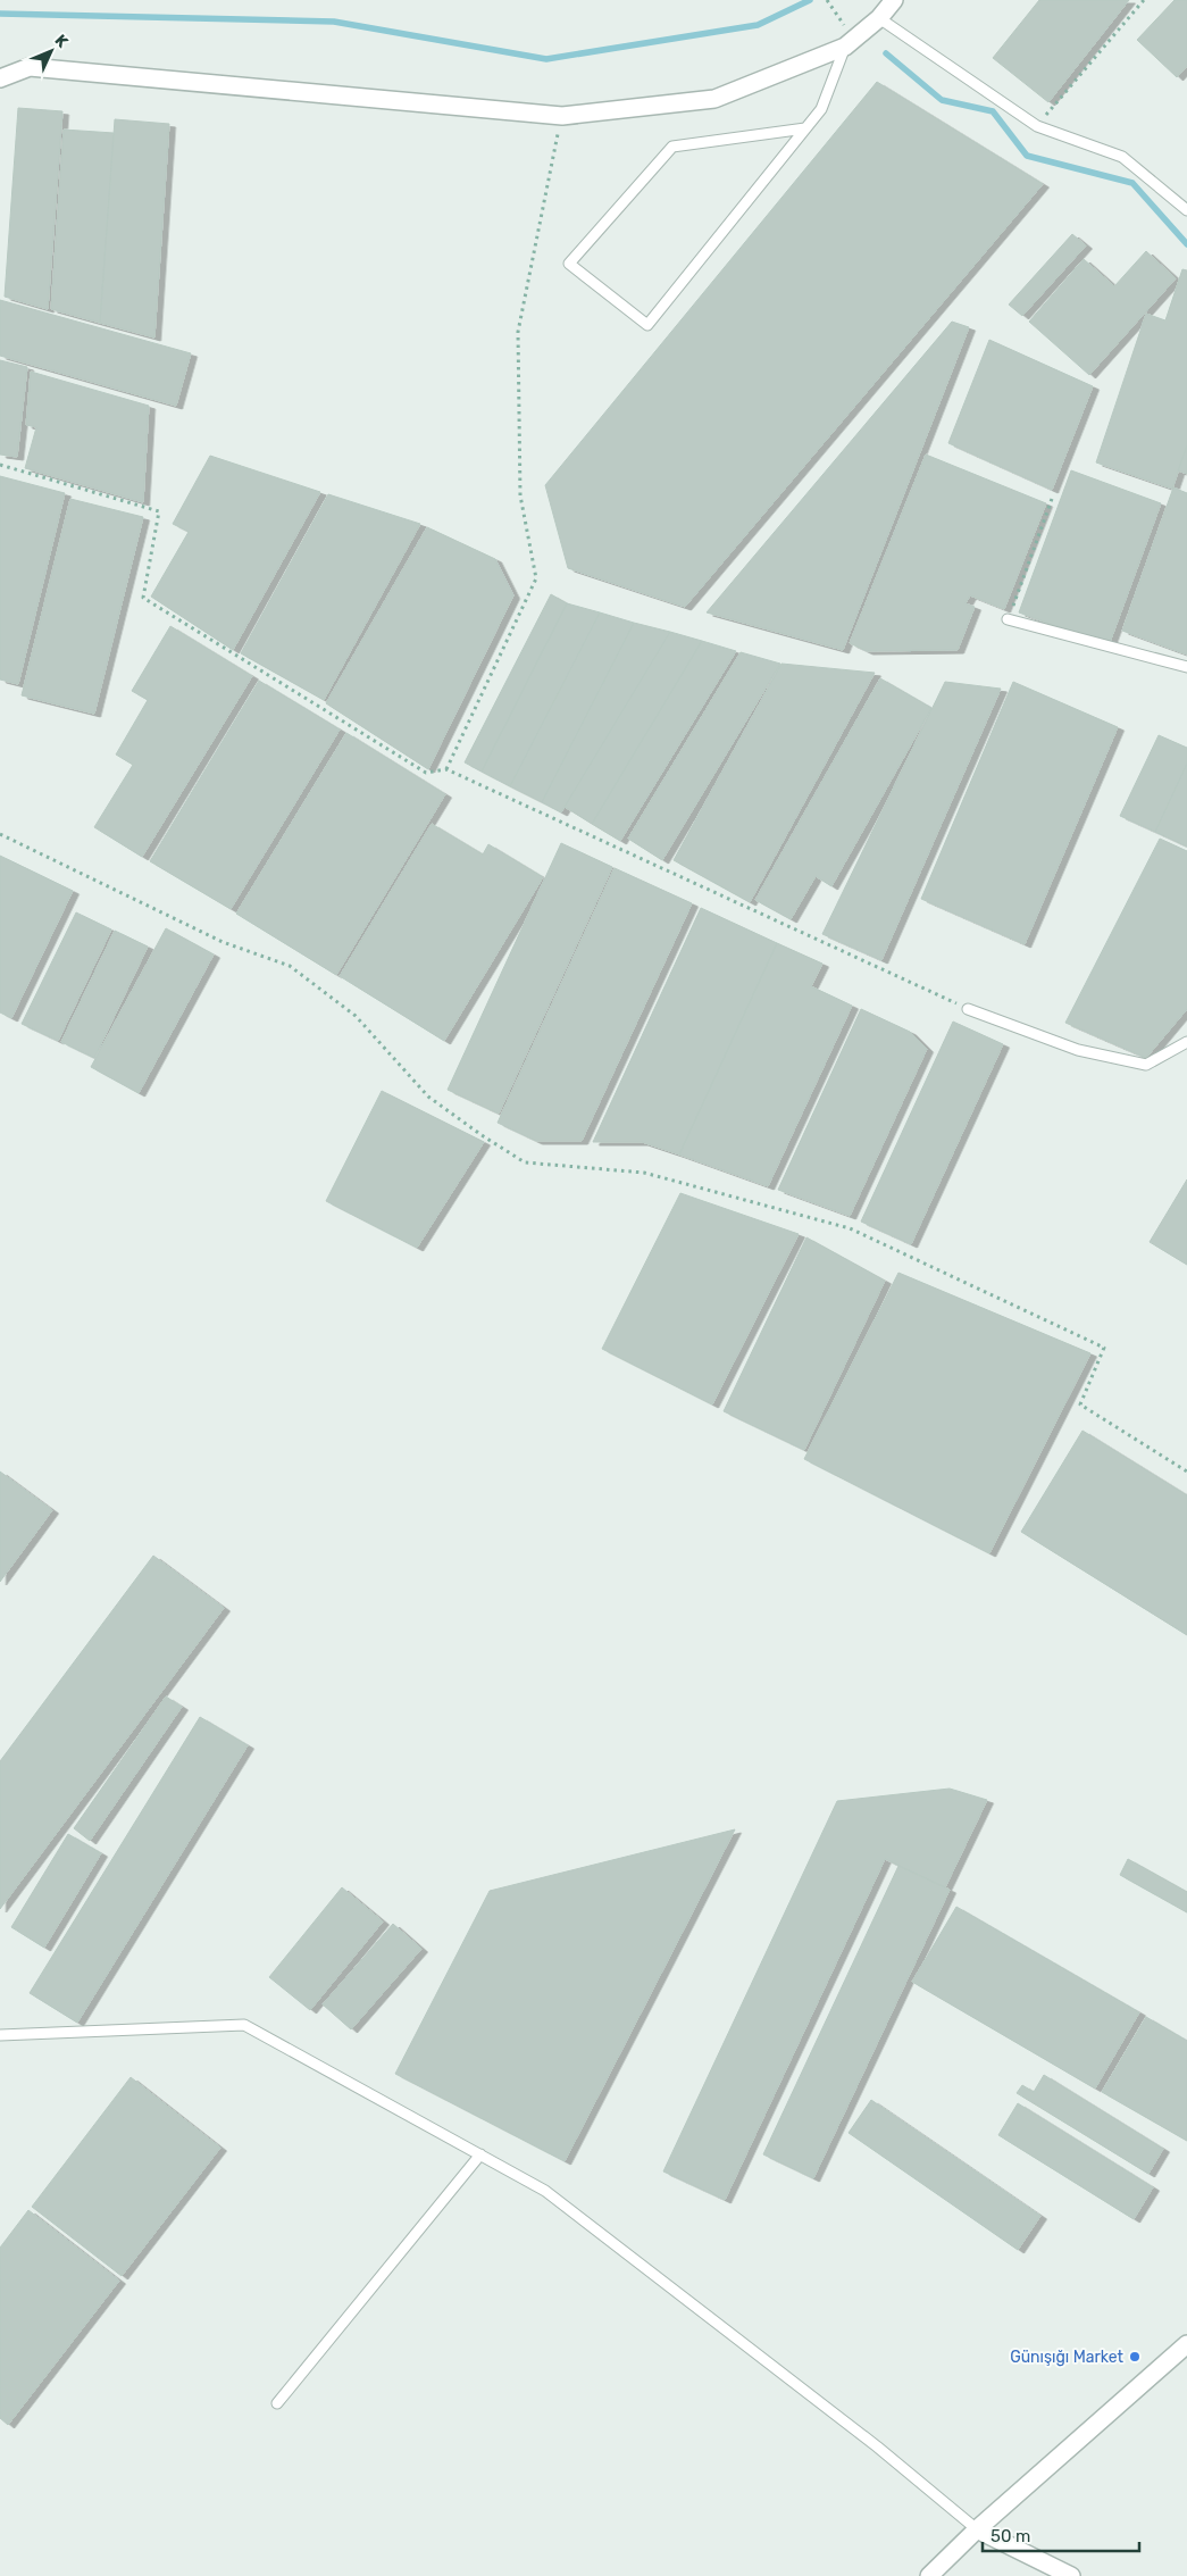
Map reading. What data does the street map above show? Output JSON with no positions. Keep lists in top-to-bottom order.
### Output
{
  "places": ["Günışığı Market"],
  "scale_bar": "50 m",
  "north": "top right"
}
